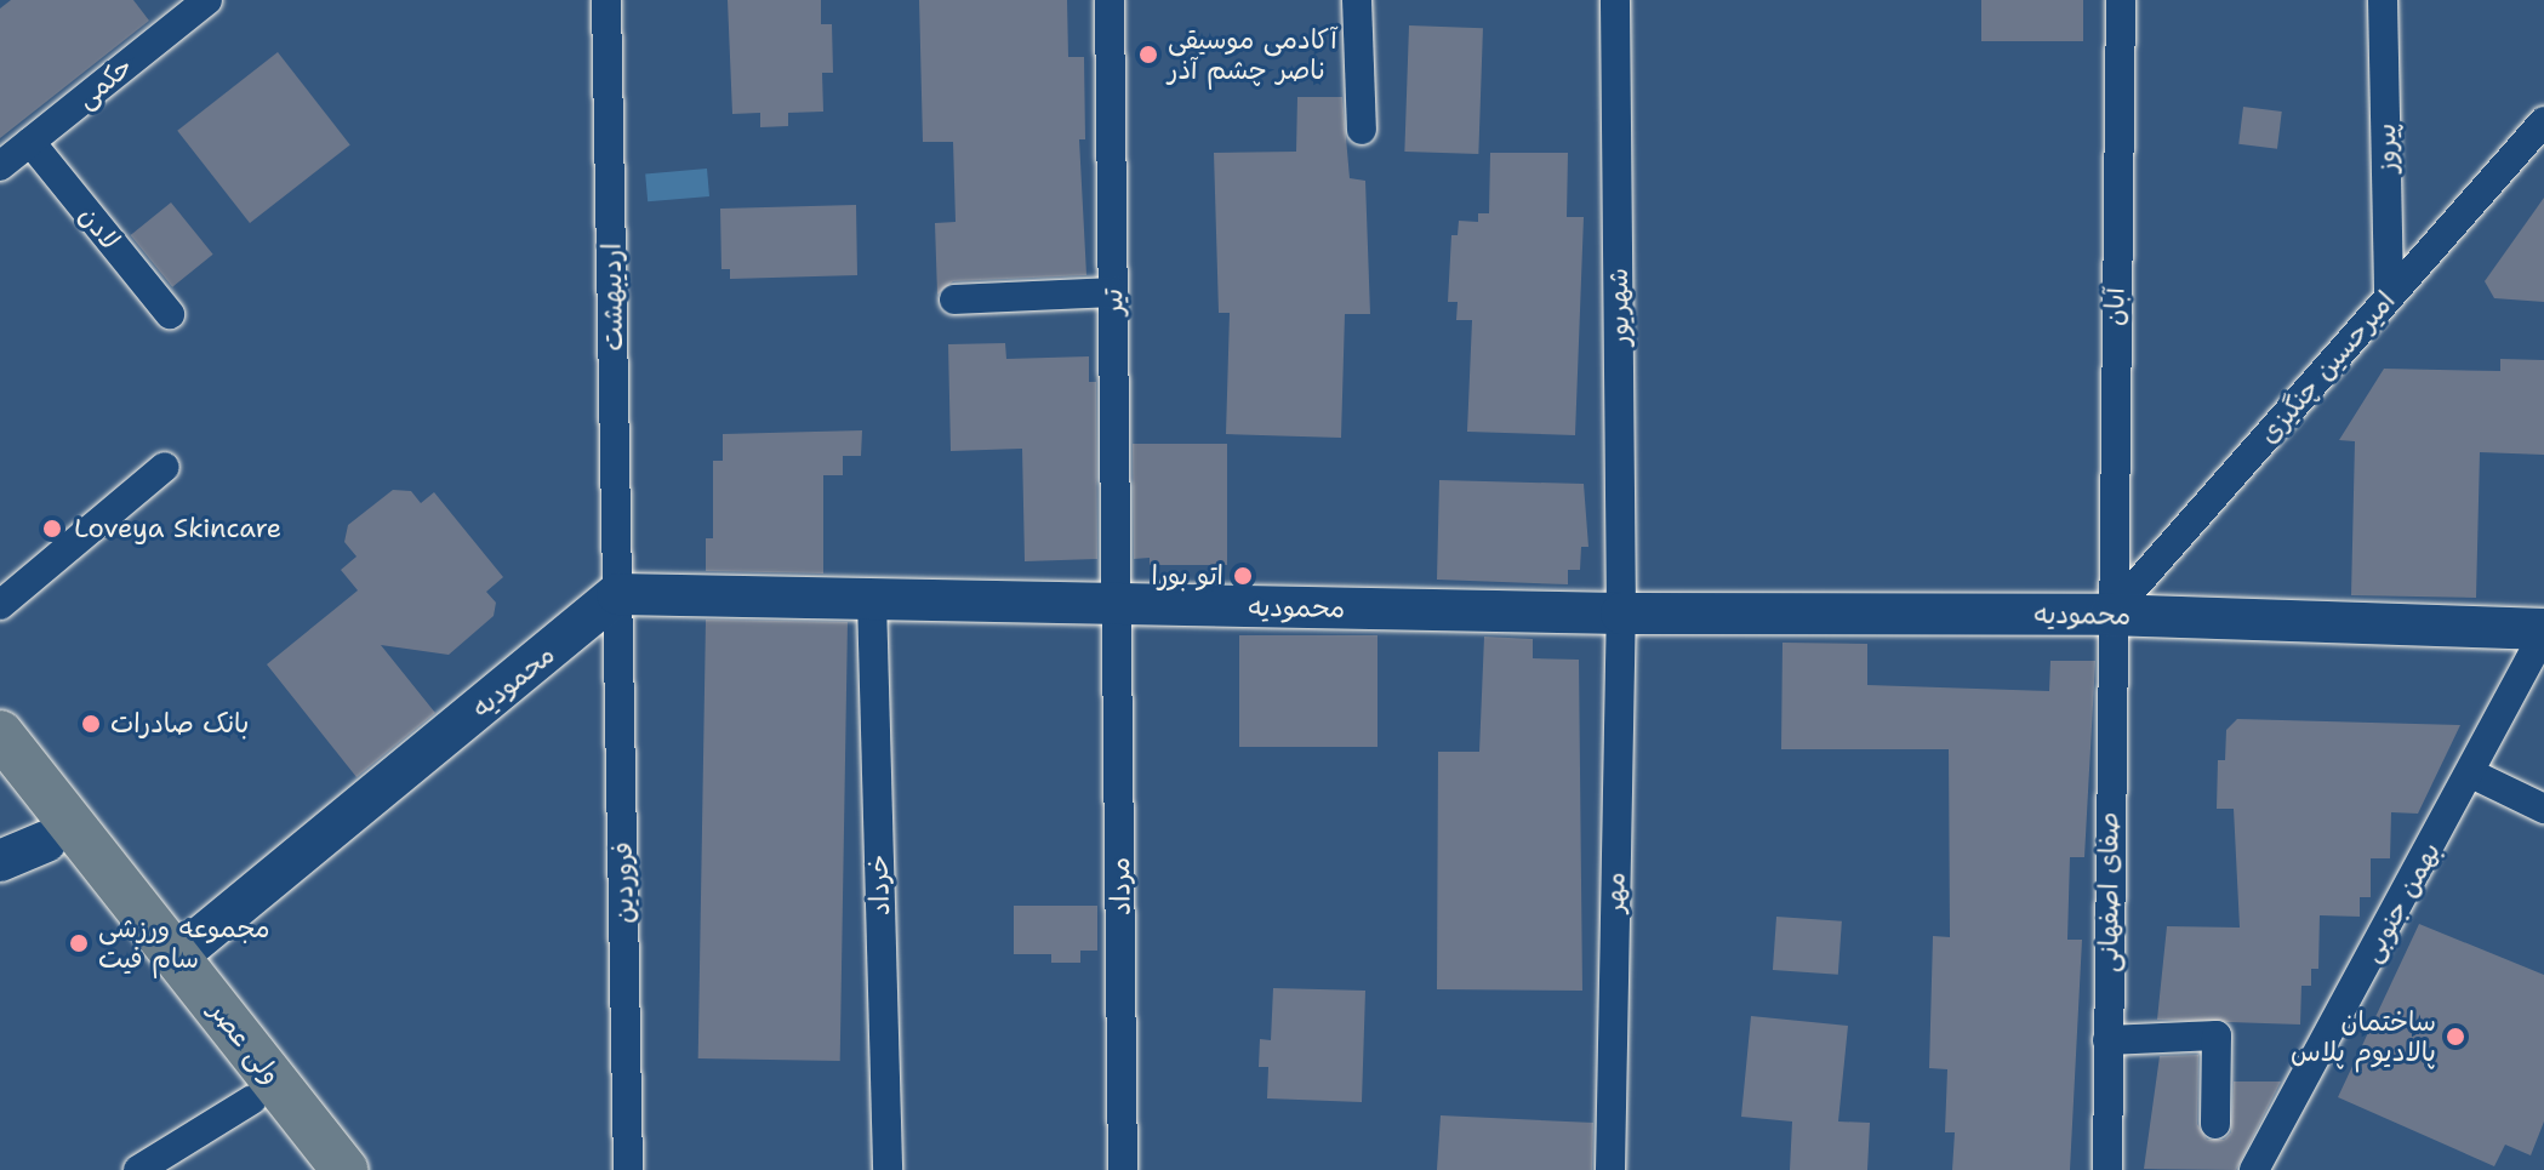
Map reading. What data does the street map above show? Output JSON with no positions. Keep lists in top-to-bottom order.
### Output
{
  "streets": {
    "main road": ["ولی عصر"],
    "street": [
      "حکمی",
      "پیروز",
      "لادن",
      "اردیبهشت",
      "تیر",
      "شهریور",
      "آبان",
      "امیرحسین چنگیزی",
      "محمودیه",
      "فروردین",
      "خرداد",
      "مرداد",
      "مهر",
      "صفای اصفهانی",
      "بهمن جنوبی"
    ]
  },
  "crossings": [
    ["حکمی", "لادن"],
    ["پیروز", "امیرحسین چنگیزی"],
    ["اردیبهشت", "محمودیه"],
    ["اردیبهشت", "فروردین"],
    ["تیر", "محمودیه"],
    ["تیر", "مرداد"],
    ["شهریور", "محمودیه"],
    ["شهریور", "مهر"],
    ["آبان", "امیرحسین چنگیزی"],
    ["آبان", "محمودیه"],
    ["آبان", "صفای اصفهانی"],
    ["امیرحسین چنگیزی", "محمودیه"],
    ["امیرحسین چنگیزی", "صفای اصفهانی"],
    ["محمودیه", "فروردین"],
    ["محمودیه", "خرداد"],
    ["محمودیه", "مرداد"],
    ["محمودیه", "مهر"],
    ["محمودیه", "صفای اصفهانی"],
    ["محمودیه", "بهمن جنوبی"],
    ["محمودیه", "ولی عصر"]
  ],
  "places": [
    "آکادمی موسیقی ناصر چشم آذر",
    "Loveya Skincare",
    "اتو بورا",
    "بانک صادرات",
    "مجموعه ورزشی سام فیت",
    "ساختمان پالادیوم پلاس"
  ]
}
